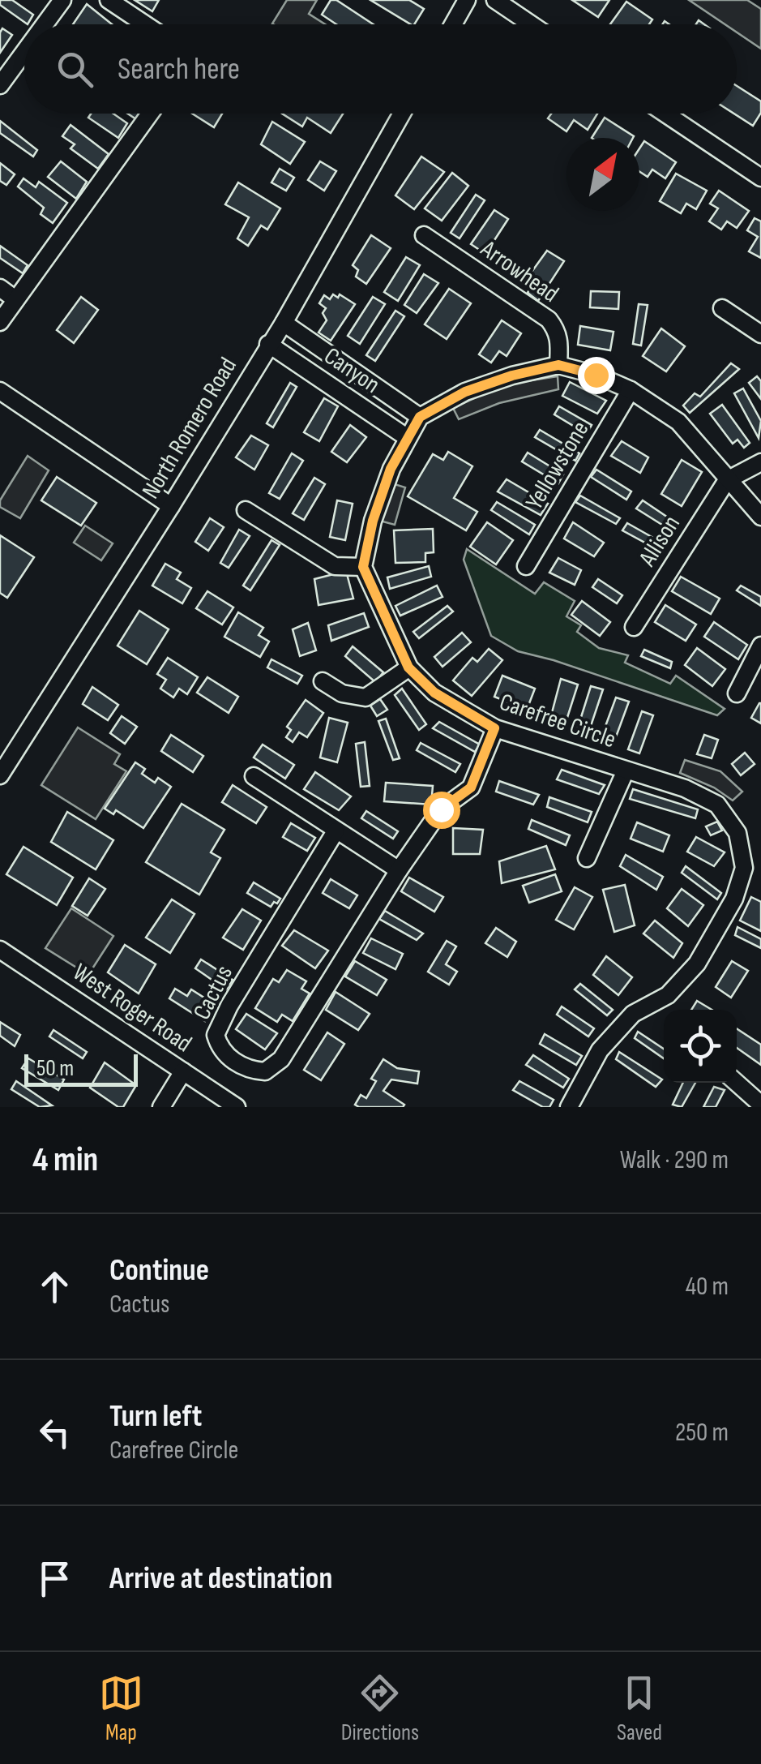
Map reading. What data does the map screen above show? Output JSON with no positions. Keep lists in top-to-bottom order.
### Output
{
  "streets": {
    "street": [
      "Arrowhead",
      "Canyon",
      "North Romero Road",
      "Yellowstone",
      "Allison",
      "Carefree Circle",
      "Cactus",
      "West Roger Road"
    ]
  },
  "crossings": [
    ["Canyon", "North Romero Road"],
    ["Carefree Circle", "Cactus"]
  ],
  "scale_bar": "50 m",
  "north": "top right",
  "page": {
    "search": "Search here",
    "scale": "50 m",
    "heading": ["4 min", "Walk · 290 m"],
    "list": [
      ["Continue", "Cactus", "40 m"],
      ["Turn left", "Carefree Circle", "250 m"],
      "Arrive at destination"
    ],
    "nav": ["Map", "Directions", "Saved"]
  }
}
